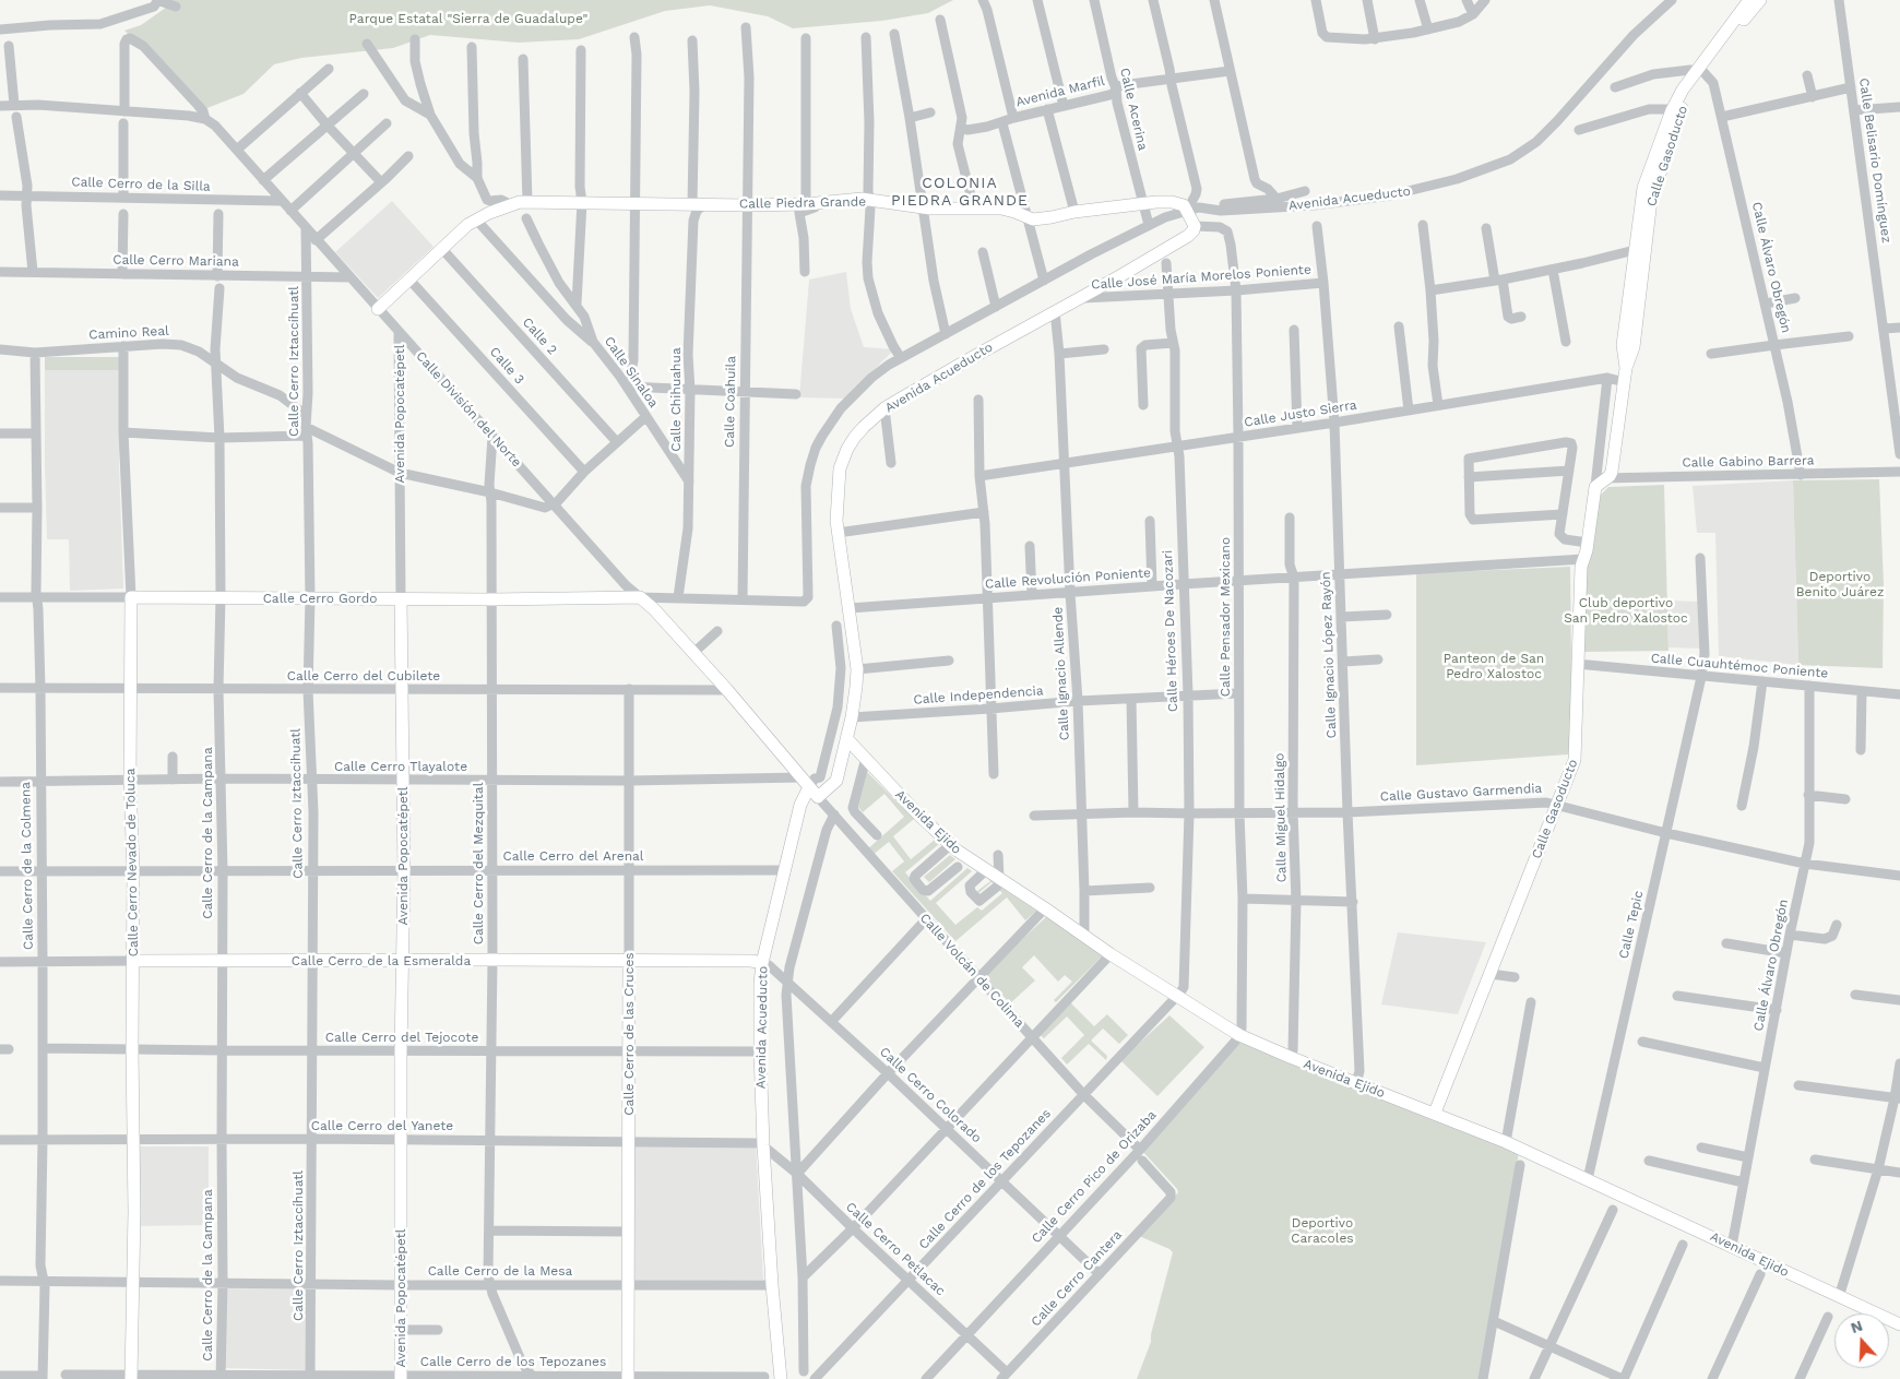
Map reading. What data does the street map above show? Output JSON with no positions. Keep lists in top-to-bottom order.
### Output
{
  "streets": {
    "street": [
      "Avenida Marfil",
      "Calle Acerina",
      "Calle Gasoducto",
      "Calle Belisario Domínguez",
      "Calle Cerro de la Silla",
      "Avenida Acueducto",
      "Calle Piedra Grande",
      "Calle Cerro Mariana",
      "Calle Álvaro Obregón",
      "Calle José María Morelos Poniente",
      "Camino Real",
      "Calle 2",
      "Calle Cerro Iztaccíhuatl",
      "Calle 3",
      "Calle Sinaloa",
      "Calle Chihuahua",
      "Calle Coahuila",
      "Calle División del Norte",
      "Avenida Popocatépetl",
      "Calle Justo Sierra",
      "Calle Gabino Barrera",
      "Calle Revolución Poniente",
      "Calle Cerro Gordo",
      "Calle Pensador Mexicano",
      "Calle Héroes De Nacozari",
      "Calle Ignacio López Rayón",
      "Calle Cuauhtémoc Poniente",
      "Calle Ignacio Allende",
      "Calle Cerro del Cubilete",
      "Calle Independencia",
      "Calle Cerro Tlayalote",
      "Calle Gustavo Garmendia",
      "Calle Miguel Hidalgo",
      "Avenida Ejido",
      "Calle Cerro de la Campana",
      "Calle Cerro del Arenal",
      "Calle Cerro Nevado de Toluca",
      "Calle Cerro del Mezquital",
      "Calle Cerro de la Colmena",
      "Calle Tepic",
      "Calle Cerro de la Esmeralda",
      "Calle Volcán de Colima",
      "Calle Cerro de las Cruces",
      "Calle Cerro del Tejocote",
      "Calle Cerro Colorado",
      "Calle Cerro del Yanete",
      "Calle Cerro Pico de Orizaba",
      "Calle Cerro de los Tepozanes",
      "Calle Cerro Petlacac",
      "Calle Cerro de la Mesa",
      "Calle Cerro Cantera"
    ]
  },
  "crossings": [
    ["Avenida Marfil", "Calle Acerina"],
    ["Calle Acerina", "Avenida Acueducto"],
    ["Calle Acerina", "Calle Piedra Grande"],
    ["Calle Gasoducto", "Calle Álvaro Obregón"],
    ["Calle Gasoducto", "Calle Justo Sierra"],
    ["Calle Gasoducto", "Calle Gabino Barrera"],
    ["Calle Gasoducto", "Calle Revolución Poniente"],
    ["Calle Gasoducto", "Calle Cuauhtémoc Poniente"],
    ["Calle Gasoducto", "Calle Gustavo Garmendia"],
    ["Calle Gasoducto", "Avenida Ejido"],
    ["Calle Cerro de la Silla", "Calle División del Norte"],
    ["Avenida Acueducto", "Calle Piedra Grande"],
    ["Avenida Acueducto", "Calle José María Morelos Poniente"],
    ["Avenida Acueducto", "Calle Coahuila"],
    ["Avenida Acueducto", "Calle División del Norte"],
    ["Avenida Acueducto", "Calle Revolución Poniente"],
    ["Avenida Acueducto", "Calle Pensador Mexicano"],
    ["Avenida Acueducto", "Calle Ignacio Allende"],
    ["Avenida Acueducto", "Calle Independencia"],
    ["Avenida Acueducto", "Calle Cerro Tlayalote"],
    ["Avenida Acueducto", "Avenida Ejido"],
    ["Avenida Acueducto", "Calle Cerro del Arenal"],
    ["Avenida Acueducto", "Calle Cerro de la Esmeralda"],
    ["Avenida Acueducto", "Calle Volcán de Colima"],
    ["Avenida Acueducto", "Calle Cerro del Tejocote"],
    ["Avenida Acueducto", "Calle Cerro Colorado"],
    ["Avenida Acueducto", "Calle Cerro del Yanete"],
    ["Avenida Acueducto", "Calle Cerro Petlacac"],
    ["Avenida Acueducto", "Calle Cerro de la Mesa"],
    ["Calle Piedra Grande", "Calle 2"],
    ["Calle Piedra Grande", "Calle 3"],
    ["Calle Piedra Grande", "Calle Chihuahua"],
    ["Calle Piedra Grande", "Calle Coahuila"],
    ["Calle Piedra Grande", "Calle División del Norte"],
    ["Calle Cerro Mariana", "Calle Cerro Iztaccíhuatl"],
    ["Calle Cerro Mariana", "Calle División del Norte"],
    ["Calle Álvaro Obregón", "Calle Gabino Barrera"],
    ["Calle Álvaro Obregón", "Calle Cuauhtémoc Poniente"],
    ["Calle Álvaro Obregón", "Calle Gustavo Garmendia"],
    ["Calle Álvaro Obregón", "Avenida Ejido"],
    ["Calle José María Morelos Poniente", "Calle Pensador Mexicano"],
    ["Calle José María Morelos Poniente", "Calle Héroes De Nacozari"],
    ["Calle José María Morelos Poniente", "Calle Ignacio López Rayón"],
    ["Camino Real", "Calle Cerro Iztaccíhuatl"],
    ["Camino Real", "Calle Cerro de la Campana"],
    ["Camino Real", "Calle Cerro Nevado de Toluca"],
    ["Camino Real", "Calle Cerro de la Colmena"],
    ["Calle Cerro Iztaccíhuatl", "Calle División del Norte"],
    ["Calle Cerro Iztaccíhuatl", "Calle Cerro Gordo"],
    ["Calle Cerro Iztaccíhuatl", "Calle Cerro del Cubilete"],
    ["Calle Cerro Iztaccíhuatl", "Calle Cerro Tlayalote"],
    ["Calle Cerro Iztaccíhuatl", "Calle Cerro del Arenal"],
    ["Calle Cerro Iztaccíhuatl", "Calle Cerro de la Esmeralda"],
    ["Calle Cerro Iztaccíhuatl", "Calle Cerro del Tejocote"],
    ["Calle Cerro Iztaccíhuatl", "Calle Cerro del Yanete"],
    ["Calle Cerro Iztaccíhuatl", "Calle Cerro de los Tepozanes"],
    ["Calle Cerro Iztaccíhuatl", "Calle Cerro de la Mesa"],
    ["Calle Sinaloa", "Calle Chihuahua"],
    ["Calle División del Norte", "Avenida Popocatépetl"],
    ["Calle División del Norte", "Calle Cerro Gordo"],
    ["Calle División del Norte", "Calle Cerro del Cubilete"],
    ["Calle División del Norte", "Calle Cerro Tlayalote"],
    ["Calle División del Norte", "Calle Cerro del Mezquital"],
    ["Calle División del Norte", "Calle Volcán de Colima"],
    ["Avenida Popocatépetl", "Calle Cerro Gordo"],
    ["Avenida Popocatépetl", "Calle Cerro del Cubilete"],
    ["Avenida Popocatépetl", "Calle Cerro Tlayalote"],
    ["Avenida Popocatépetl", "Calle Cerro del Arenal"],
    ["Avenida Popocatépetl", "Calle Cerro de la Esmeralda"],
    ["Avenida Popocatépetl", "Calle Cerro del Tejocote"],
    ["Avenida Popocatépetl", "Calle Cerro del Yanete"],
    ["Avenida Popocatépetl", "Calle Cerro de los Tepozanes"],
    ["Avenida Popocatépetl", "Calle Cerro de la Mesa"],
    ["Calle Justo Sierra", "Calle Pensador Mexicano"],
    ["Calle Justo Sierra", "Calle Héroes De Nacozari"],
    ["Calle Justo Sierra", "Calle Ignacio López Rayón"],
    ["Calle Justo Sierra", "Calle Ignacio Allende"],
    ["Calle Revolución Poniente", "Calle Pensador Mexicano"],
    ["Calle Revolución Poniente", "Calle Héroes De Nacozari"],
    ["Calle Revolución Poniente", "Calle Ignacio López Rayón"],
    ["Calle Revolución Poniente", "Calle Ignacio Allende"],
    ["Calle Revolución Poniente", "Calle Miguel Hidalgo"],
    ["Calle Cerro Gordo", "Calle Cerro de la Campana"],
    ["Calle Cerro Gordo", "Calle Cerro Nevado de Toluca"],
    ["Calle Cerro Gordo", "Calle Cerro del Mezquital"],
    ["Calle Cerro Gordo", "Calle Cerro de la Colmena"],
    ["Calle Pensador Mexicano", "Calle Independencia"],
    ["Calle Pensador Mexicano", "Calle Gustavo Garmendia"],
    ["Calle Pensador Mexicano", "Avenida Ejido"],
    ["Calle Pensador Mexicano", "Calle Cerro Pico de Orizaba"],
    ["Calle Héroes De Nacozari", "Calle Independencia"],
    ["Calle Héroes De Nacozari", "Calle Gustavo Garmendia"],
    ["Calle Héroes De Nacozari", "Avenida Ejido"],
    ["Calle Héroes De Nacozari", "Calle Cerro de los Tepozanes"],
    ["Calle Ignacio López Rayón", "Calle Gustavo Garmendia"],
    ["Calle Ignacio López Rayón", "Avenida Ejido"],
    ["Calle Cuauhtémoc Poniente", "Calle Tepic"],
    ["Calle Ignacio Allende", "Calle Independencia"],
    ["Calle Ignacio Allende", "Calle Gustavo Garmendia"],
    ["Calle Ignacio Allende", "Avenida Ejido"],
    ["Calle Cerro del Cubilete", "Calle Cerro de la Campana"],
    ["Calle Cerro del Cubilete", "Calle Cerro Nevado de Toluca"],
    ["Calle Cerro del Cubilete", "Calle Cerro del Mezquital"],
    ["Calle Cerro del Cubilete", "Calle Cerro de la Colmena"],
    ["Calle Cerro del Cubilete", "Calle Cerro de las Cruces"],
    ["Calle Cerro Tlayalote", "Calle Cerro de la Campana"],
    ["Calle Cerro Tlayalote", "Calle Cerro Nevado de Toluca"],
    ["Calle Cerro Tlayalote", "Calle Cerro del Mezquital"],
    ["Calle Cerro Tlayalote", "Calle Cerro de la Colmena"],
    ["Calle Cerro Tlayalote", "Calle Volcán de Colima"],
    ["Calle Cerro Tlayalote", "Calle Cerro de las Cruces"],
    ["Calle Gustavo Garmendia", "Calle Miguel Hidalgo"],
    ["Calle Gustavo Garmendia", "Calle Tepic"],
    ["Calle Miguel Hidalgo", "Avenida Ejido"],
    ["Avenida Ejido", "Calle Tepic"],
    ["Avenida Ejido", "Calle Cerro Pico de Orizaba"],
    ["Avenida Ejido", "Calle Cerro de los Tepozanes"],
    ["Calle Cerro de la Campana", "Calle Cerro del Arenal"],
    ["Calle Cerro de la Campana", "Calle Cerro de la Esmeralda"],
    ["Calle Cerro de la Campana", "Calle Cerro del Tejocote"],
    ["Calle Cerro de la Campana", "Calle Cerro del Yanete"],
    ["Calle Cerro de la Campana", "Calle Cerro de los Tepozanes"],
    ["Calle Cerro de la Campana", "Calle Cerro de la Mesa"],
    ["Calle Cerro del Arenal", "Calle Cerro Nevado de Toluca"],
    ["Calle Cerro del Arenal", "Calle Cerro del Mezquital"],
    ["Calle Cerro del Arenal", "Calle Cerro de la Colmena"],
    ["Calle Cerro del Arenal", "Calle Cerro de las Cruces"],
    ["Calle Cerro Nevado de Toluca", "Calle Cerro de la Esmeralda"],
    ["Calle Cerro Nevado de Toluca", "Calle Cerro del Tejocote"],
    ["Calle Cerro Nevado de Toluca", "Calle Cerro del Yanete"],
    ["Calle Cerro Nevado de Toluca", "Calle Cerro de los Tepozanes"],
    ["Calle Cerro Nevado de Toluca", "Calle Cerro de la Mesa"],
    ["Calle Cerro del Mezquital", "Calle Cerro de la Esmeralda"],
    ["Calle Cerro del Mezquital", "Calle Cerro del Tejocote"],
    ["Calle Cerro del Mezquital", "Calle Cerro del Yanete"],
    ["Calle Cerro del Mezquital", "Calle Cerro de los Tepozanes"],
    ["Calle Cerro del Mezquital", "Calle Cerro de la Mesa"],
    ["Calle Cerro de la Colmena", "Calle Cerro de la Esmeralda"],
    ["Calle Cerro de la Colmena", "Calle Cerro del Tejocote"],
    ["Calle Cerro de la Colmena", "Calle Cerro del Yanete"],
    ["Calle Cerro de la Colmena", "Calle Cerro de la Mesa"],
    ["Calle Cerro de la Esmeralda", "Calle Cerro de las Cruces"],
    ["Calle Cerro de la Esmeralda", "Calle Cerro Colorado"],
    ["Calle Volcán de Colima", "Calle Cerro Pico de Orizaba"],
    ["Calle Volcán de Colima", "Calle Cerro de los Tepozanes"],
    ["Calle Cerro de las Cruces", "Calle Cerro del Tejocote"],
    ["Calle Cerro de las Cruces", "Calle Cerro del Yanete"],
    ["Calle Cerro de las Cruces", "Calle Cerro de los Tepozanes"],
    ["Calle Cerro de las Cruces", "Calle Cerro de la Mesa"],
    ["Calle Cerro Colorado", "Calle Cerro Pico de Orizaba"],
    ["Calle Cerro Colorado", "Calle Cerro de los Tepozanes"],
    ["Calle Cerro Colorado", "Calle Cerro Cantera"],
    ["Calle Cerro del Yanete", "Calle Cerro Petlacac"],
    ["Calle Cerro Pico de Orizaba", "Calle Cerro Petlacac"],
    ["Calle Cerro de los Tepozanes", "Calle Cerro Petlacac"],
    ["Calle Cerro Petlacac", "Calle Cerro Cantera"]
  ],
  "districts": ["COLONIA PIEDRA GRANDE"],
  "parks": [
    "Parque Estatal \"Sierra de Guadalupe\"",
    "Deportivo Benito Juárez",
    "Club deportivo San Pedro Xalostoc",
    "Panteon de San Pedro Xalostoc",
    "Deportivo Caracoles"
  ],
  "north": "top"
}
